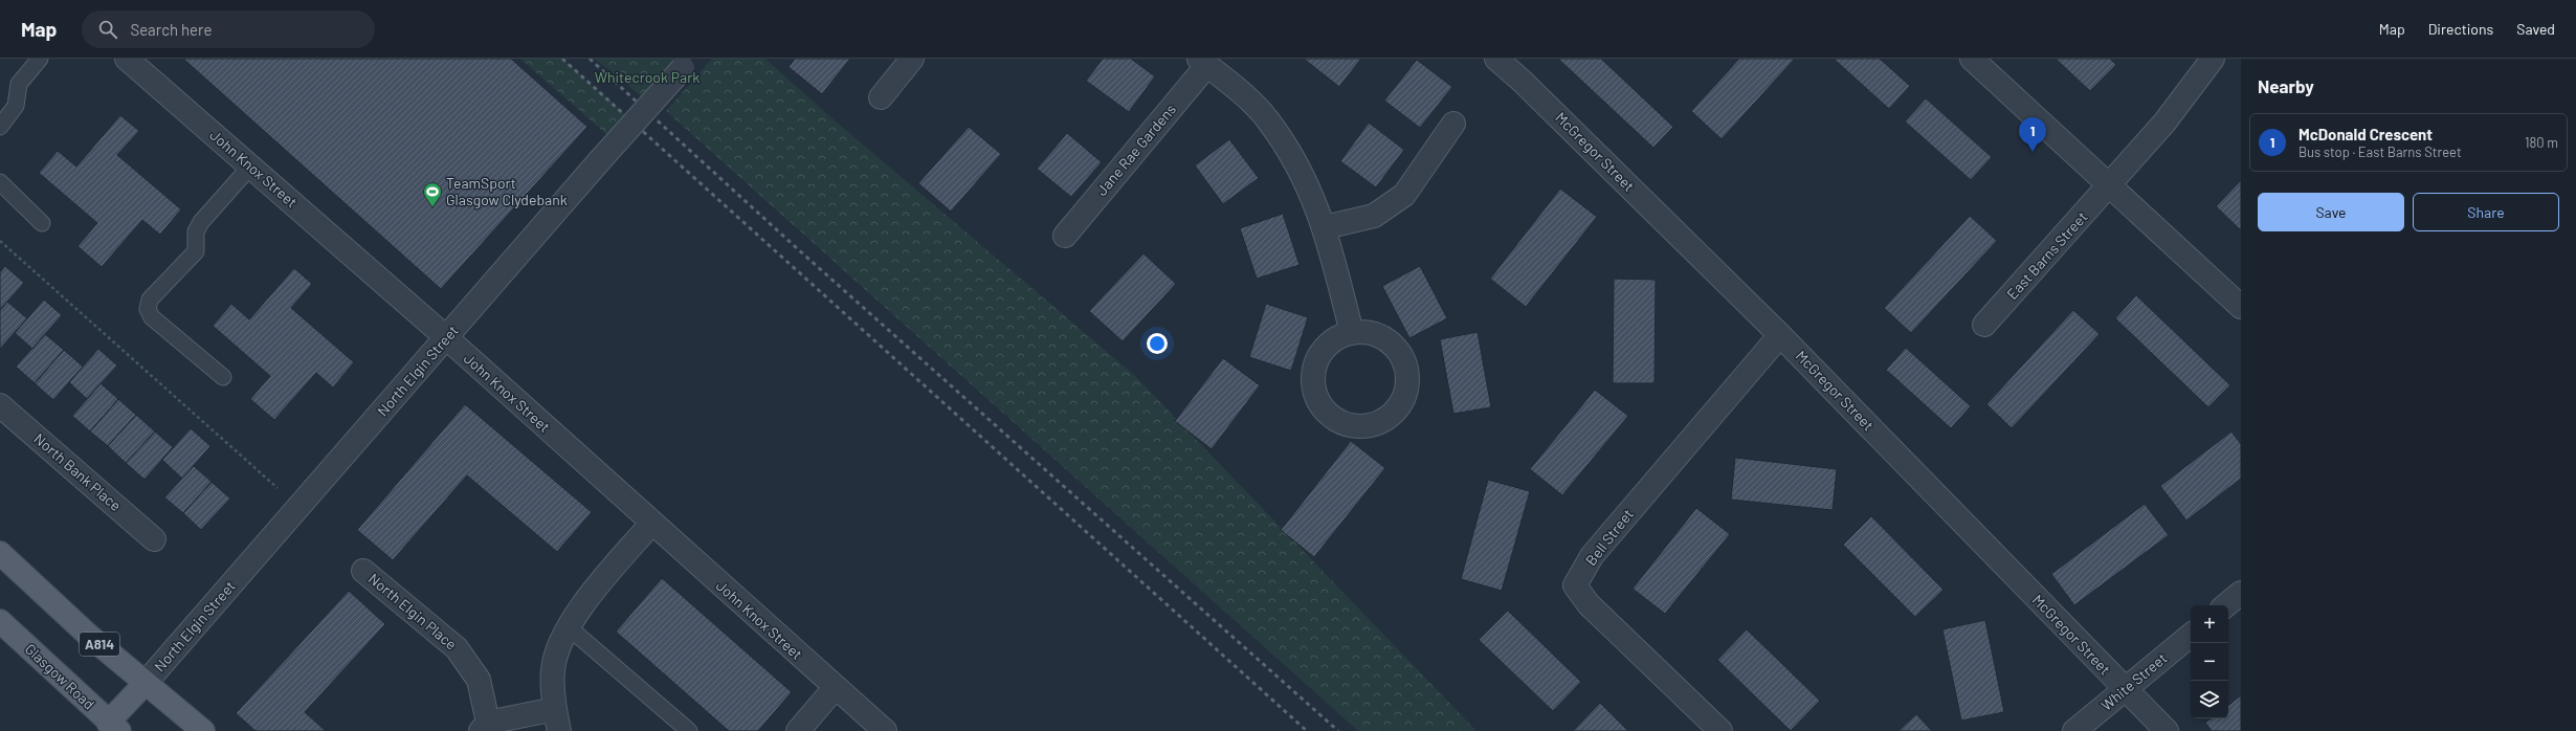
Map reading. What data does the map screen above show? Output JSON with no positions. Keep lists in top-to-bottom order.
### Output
{
  "streets": {
    "main road": ["A814", "Glasgow Road"],
    "street": [
      "Jane Rae Gardens",
      "McGregor Street",
      "John Knox Street",
      "East Barns Street",
      "North Elgin Street",
      "North Bank Place",
      "Bell Street",
      "North Elgin Place",
      "White Street"
    ]
  },
  "crossings": [
    ["McGregor Street", "Bell Street"],
    ["McGregor Street", "White Street"],
    ["John Knox Street", "North Elgin Street"],
    ["John Knox Street", "North Elgin Place"],
    ["North Elgin Street", "A814"]
  ],
  "parks": ["Whitecrook Park"],
  "places": {
    "sports": ["TeamSport Glasgow Clydebank"]
  },
  "page": {
    "header": "Map",
    "search": "Search here",
    "nav": ["Map", "Directions", "Saved"],
    "heading": "Nearby",
    "list": [
      {
        "mark": "1",
        "name": "McDonald Crescent",
        "note": "Bus stop · East Barns Street",
        "value": "180 m"
      }
    ],
    "pins": "1",
    "buttons": ["Save", "Share"],
    "map_buttons": ["+", "−"]
  }
}
